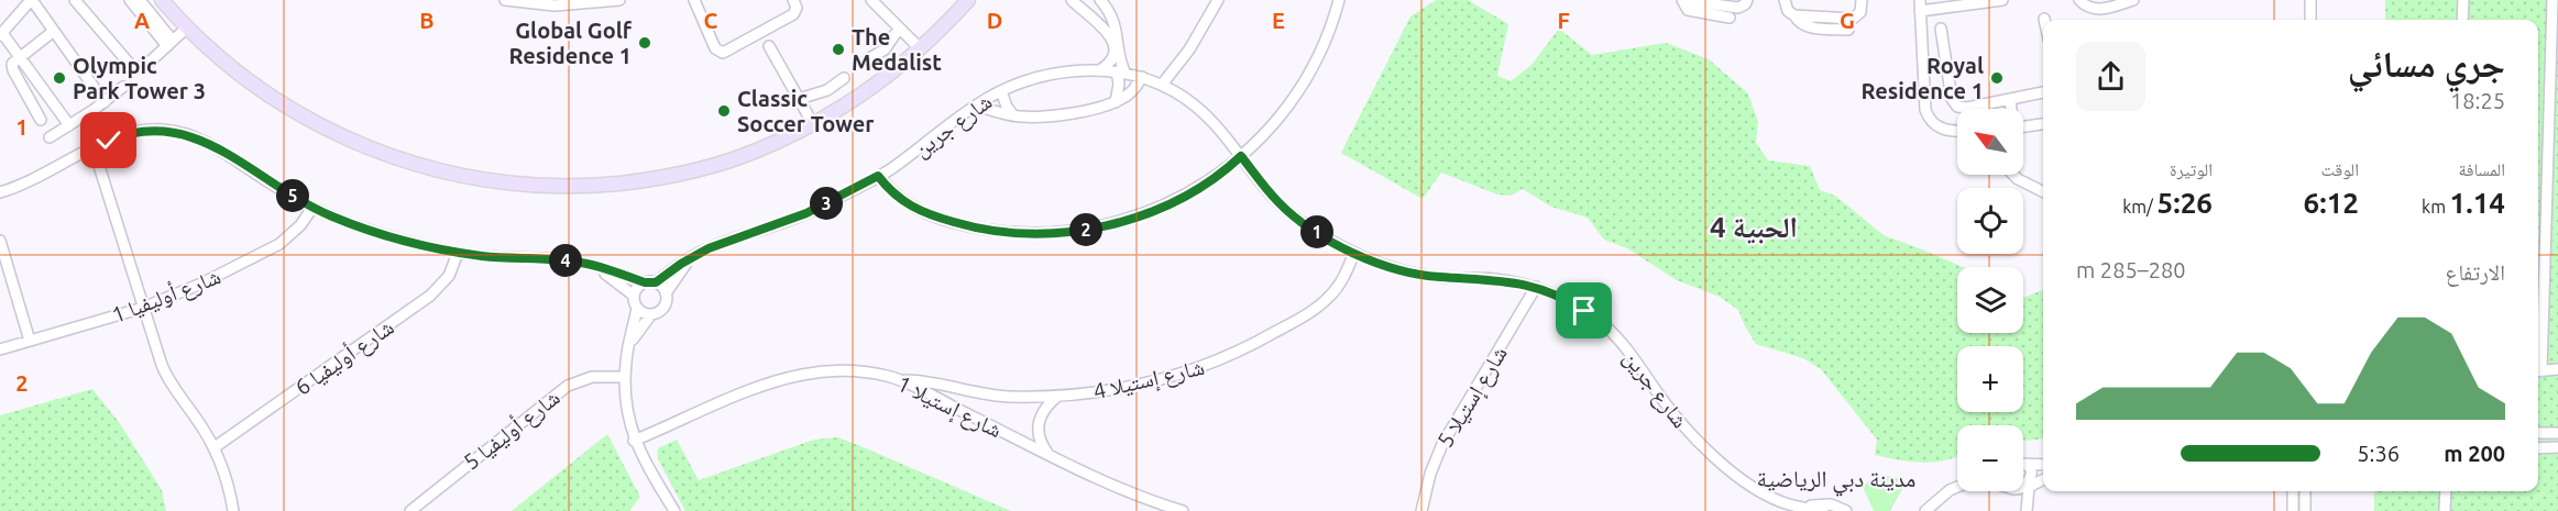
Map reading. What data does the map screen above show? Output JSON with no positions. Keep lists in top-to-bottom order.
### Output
{
  "streets": {
    "street": [
      "شارع جرين",
      "شارع أوليفيا 1",
      "شارع أوليفيا 6",
      "شارع إستيلا 4",
      "شارع إستيلا 5",
      "شارع إستيلا 1",
      "شارع أوليفيا 5"
    ]
  },
  "crossings": [
    ["شارع جرين", "شارع إستيلا 4"],
    ["شارع جرين", "شارع إستيلا 5"],
    ["شارع إستيلا 4", "شارع إستيلا 1"]
  ],
  "districts": ["الحبية 4", "مدينة دبي الرياضية"],
  "places": [
    "Global Golf Residence 1",
    "The Medalist",
    "Olympic Park Tower 3",
    "Royal Residence 1",
    "Classic Soccer Tower"
  ],
  "north": "top left",
  "page": {
    "heading": ["جري مسائي", "18:25"],
    "map_buttons": ["+", "−"],
    "stats": [
      ["المسافة", "1.14 km"],
      ["الوقت", "6:12"],
      ["الوتيرة", "5:26 /km"]
    ],
    "pins": [
      "5",
      "3",
      "2",
      "1",
      "4"
    ],
    "chart": ["الارتفاع", "280–285 m"],
    "list": [
      {
        "name": "200 m",
        "note": "5:36"
      }
    ]
  },
  "grid": {
    "columns": [
      "A",
      "B",
      "C",
      "D",
      "E",
      "F",
      "G"
    ],
    "rows": ["1", "2"]
  }
}
